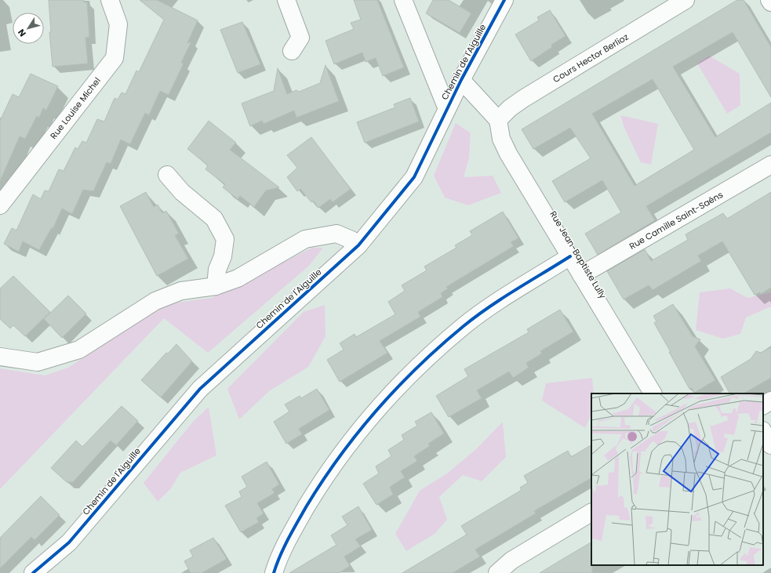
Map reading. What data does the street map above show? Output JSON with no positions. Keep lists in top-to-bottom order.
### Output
{
  "streets": {
    "street": [
      "Cours Hector Berlioz",
      "Chemin de l'Aiguille",
      "Rue Louise Michel",
      "Rue Camille Saint-Saëns",
      "Rue Jean-Baptiste Lully"
    ]
  },
  "crossings": [
    ["Cours Hector Berlioz", "Rue Jean-Baptiste Lully"],
    ["Rue Camille Saint-Saëns", "Rue Jean-Baptiste Lully"]
  ],
  "north": "bottom left"
}
